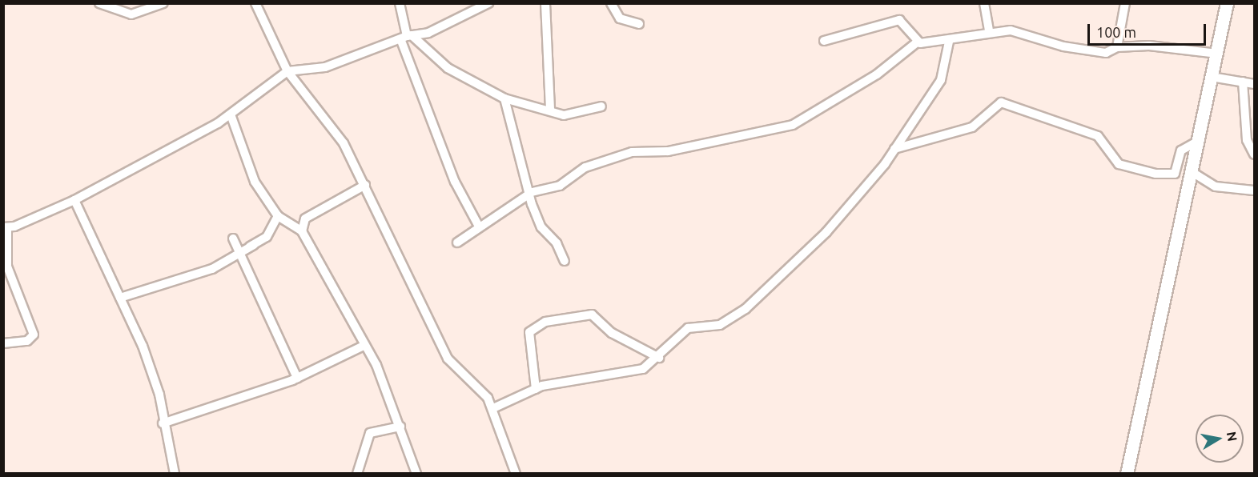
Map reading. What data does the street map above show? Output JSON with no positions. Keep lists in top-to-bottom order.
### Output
{
  "scale_bar": "100 m",
  "north": "right"
}
